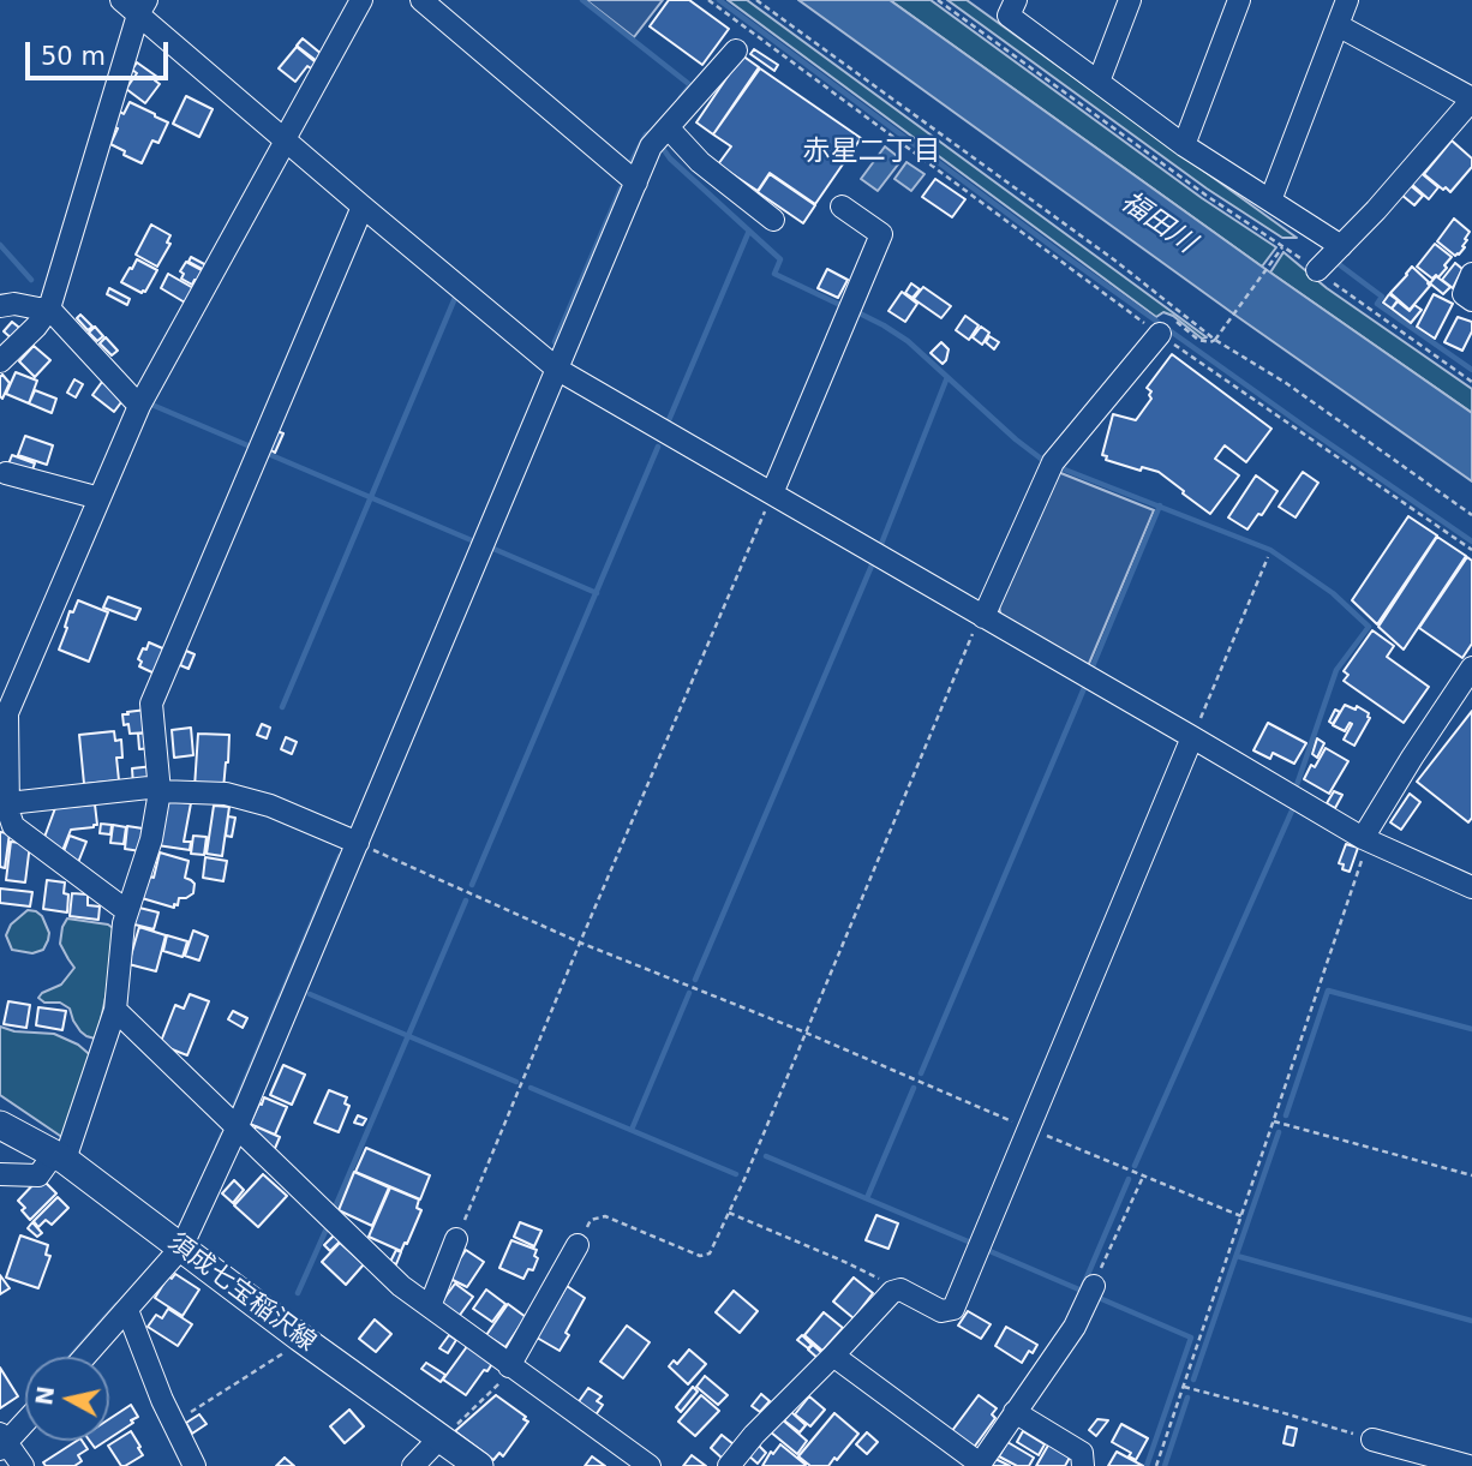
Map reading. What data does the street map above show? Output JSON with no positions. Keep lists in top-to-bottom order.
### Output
{
  "streets": {
    "main road": ["須成七宝稲沢線"]
  },
  "districts": ["赤星二丁目"],
  "water": ["福田川"],
  "scale_bar": "50 m",
  "north": "left"
}
